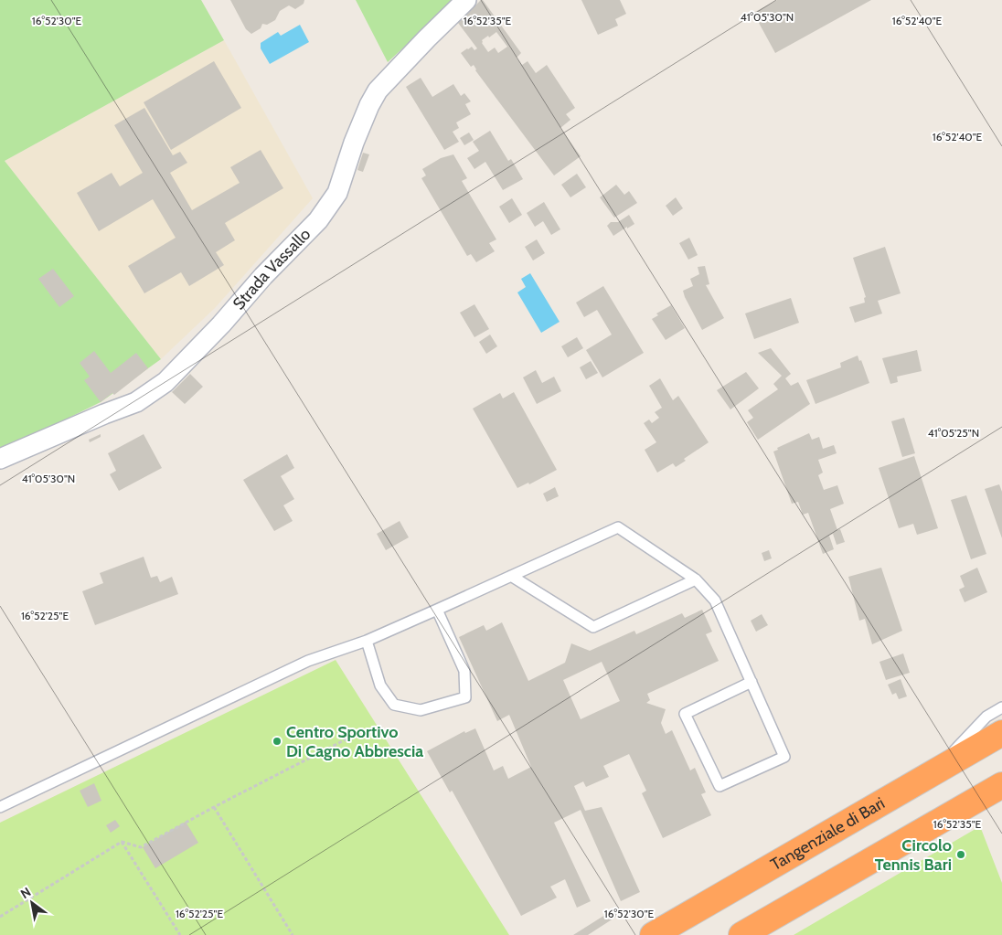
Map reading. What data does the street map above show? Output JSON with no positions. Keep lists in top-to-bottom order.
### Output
{
  "streets": {
    "highway": ["Tangenziale di Bari"],
    "street": ["Strada Vassallo"]
  },
  "places": ["Centro Sportivo Di Cagno Abbrescia", "Circolo Tennis Bari"],
  "north": "top left",
  "coordinates": [
    "41°05'30\"N",
    "16°52'40\"E",
    "16°52'30\"E",
    "16°52'35\"E",
    "41°05'25\"N",
    "16°52'25\"E"
  ]
}
